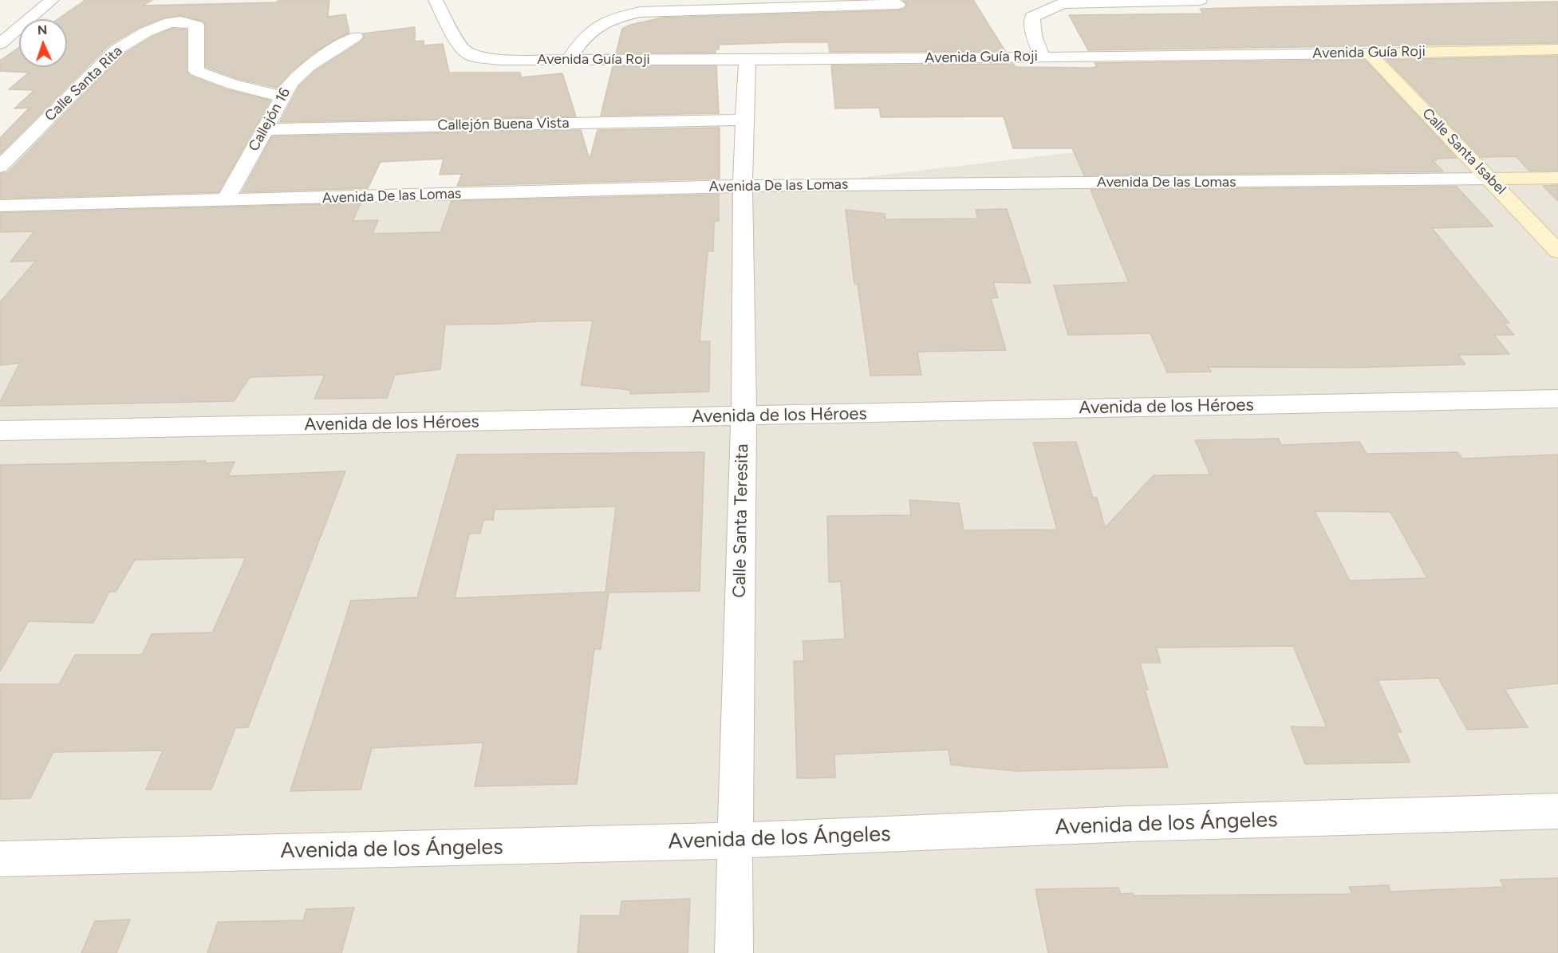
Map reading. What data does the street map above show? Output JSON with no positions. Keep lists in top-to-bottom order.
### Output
{
  "streets": {
    "street": [
      "Avenida Guía Roji",
      "Calle Santa Rita",
      "Callejón 16",
      "Callejón Buena Vista",
      "Calle Santa Isabel",
      "Avenida De las Lomas",
      "Avenida de los Héroes",
      "Calle Santa Teresita",
      "Avenida de los Ángeles"
    ]
  },
  "crossings": [
    ["Avenida Guía Roji", "Calle Santa Isabel"],
    ["Avenida Guía Roji", "Calle Santa Teresita"],
    ["Calle Santa Rita", "Callejón 16"],
    ["Callejón 16", "Callejón Buena Vista"],
    ["Callejón 16", "Avenida De las Lomas"],
    ["Callejón Buena Vista", "Calle Santa Teresita"],
    ["Calle Santa Isabel", "Avenida De las Lomas"],
    ["Avenida De las Lomas", "Calle Santa Teresita"],
    ["Avenida de los Héroes", "Calle Santa Teresita"],
    ["Calle Santa Teresita", "Avenida de los Ángeles"]
  ],
  "north": "top"
}
